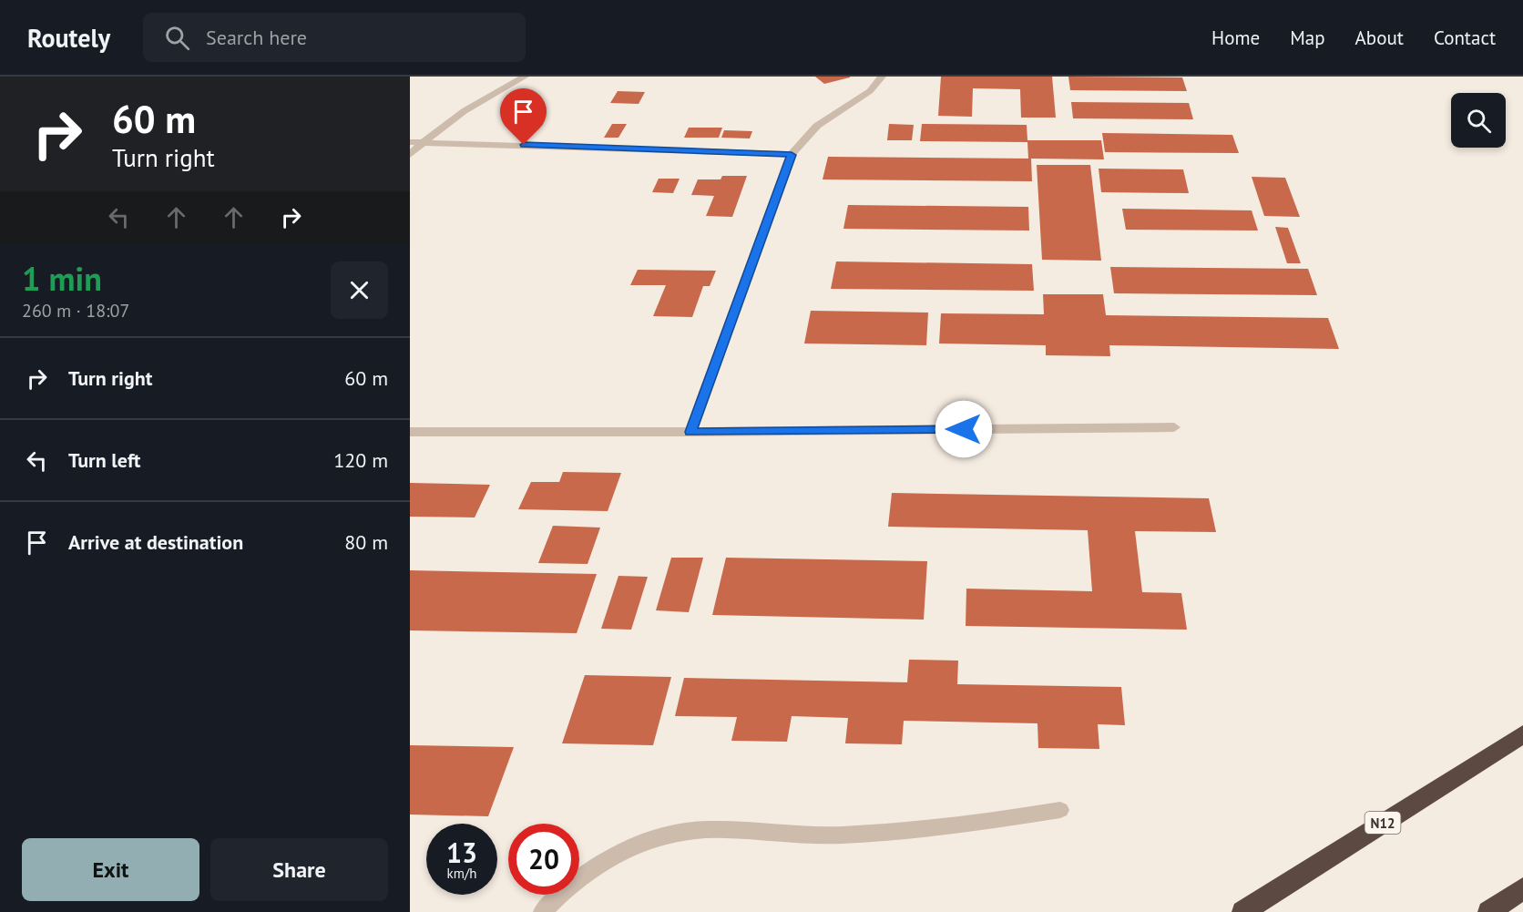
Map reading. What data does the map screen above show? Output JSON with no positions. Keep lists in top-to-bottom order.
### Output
{
  "streets": {
    "highway": ["N12"]
  },
  "page": {
    "header": "Routely",
    "search": "Search here",
    "nav": [
      "Home",
      "Map",
      "About",
      "Contact"
    ],
    "turn": ["60 m", "Turn right"],
    "heading": ["1 min", "260 m · 18:07"],
    "list": [
      {
        "name": "Turn right",
        "value": "60 m"
      },
      {
        "name": "Turn left",
        "value": "120 m"
      },
      {
        "name": "Arrive at destination",
        "value": "80 m"
      }
    ],
    "speed": "13 km/h",
    "limit": "20",
    "buttons": ["Exit", "Share"]
  }
}
